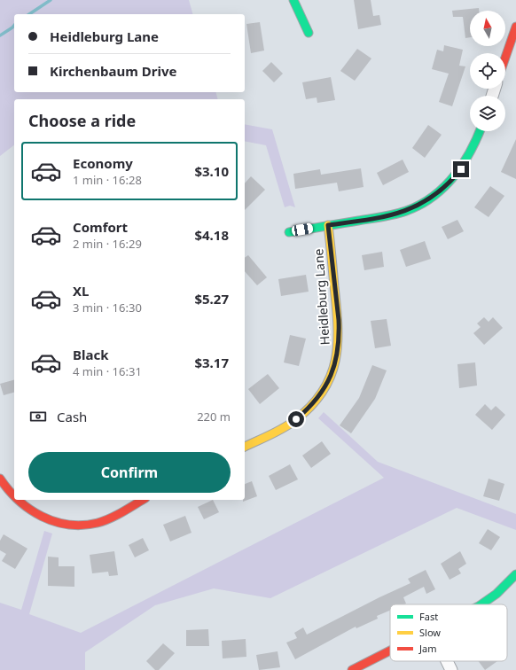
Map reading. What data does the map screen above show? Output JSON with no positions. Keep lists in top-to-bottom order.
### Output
{
  "streets": {
    "street": ["Heidleburg Lane"]
  },
  "legend": ["Fast", "Slow", "Jam"],
  "north": "top",
  "page": {
    "banner": ["Heidleburg Lane", "Kirchenbaum Drive"],
    "heading": "Choose a ride",
    "list": [
      {
        "name": "Economy",
        "note": "1 min · 16:28",
        "value": "$3.10"
      },
      {
        "name": "Comfort",
        "note": "2 min · 16:29",
        "value": "$4.18"
      },
      {
        "name": "XL",
        "note": "3 min · 16:30",
        "value": "$5.27"
      },
      {
        "name": "Black",
        "note": "4 min · 16:31",
        "value": "$3.17"
      }
    ],
    "pay": ["Cash", "220 m"],
    "buttons": "Confirm"
  }
}
